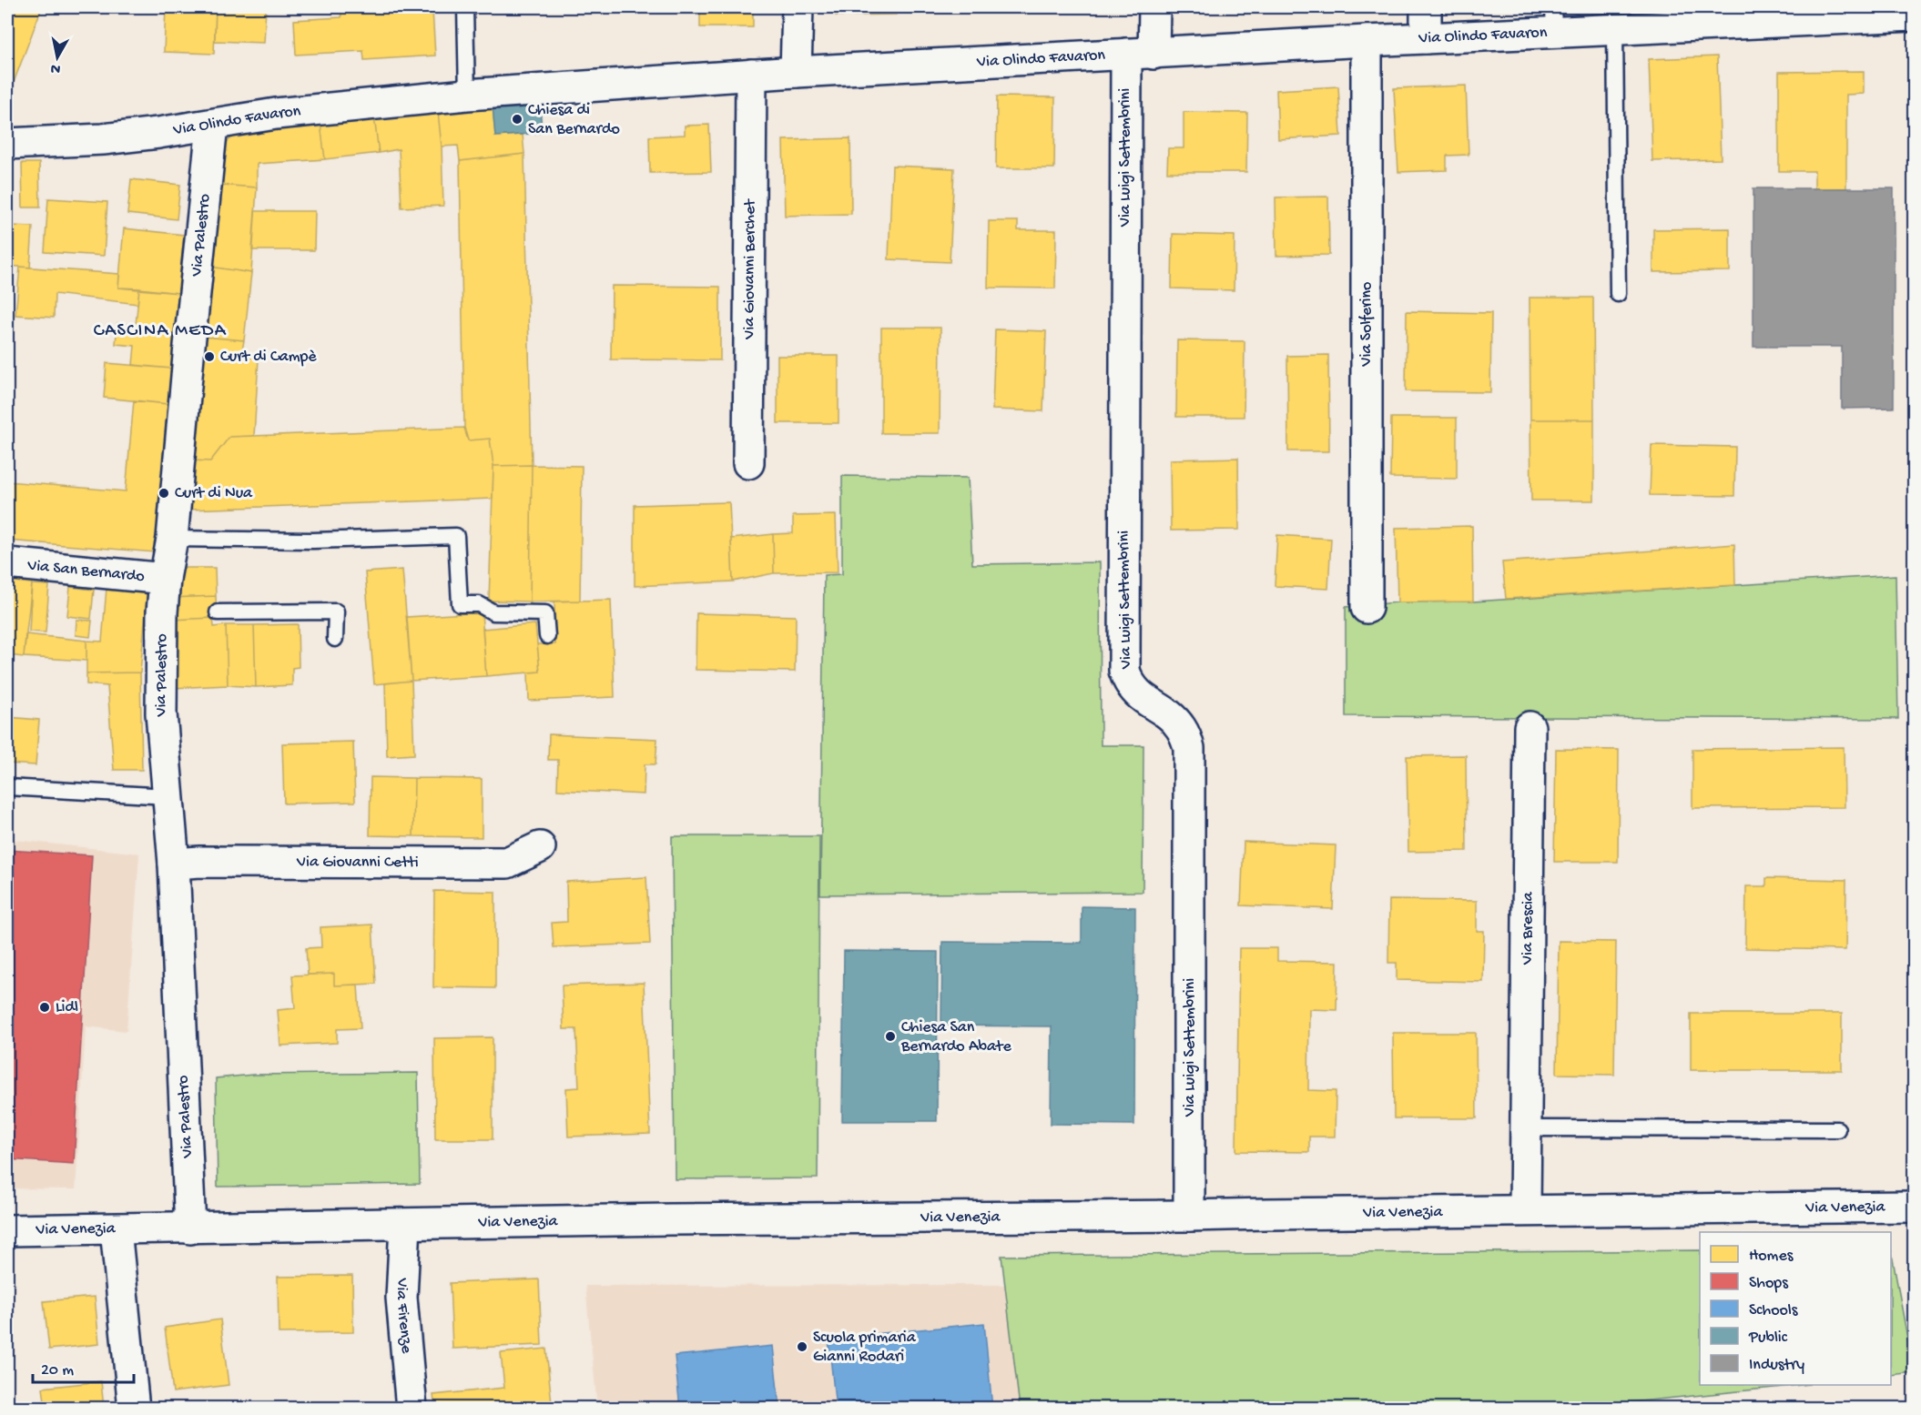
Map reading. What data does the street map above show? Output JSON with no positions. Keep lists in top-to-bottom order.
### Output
{
  "streets": {
    "street": [
      "Via Olindo Favaron",
      "Via Luigi Settembrini",
      "Via Palestro",
      "Via Giovanni Berchet",
      "Via Solferino",
      "Via San Bernardo",
      "Via Giovanni Cetti",
      "Via Brescia",
      "Via Venezia",
      "Via Firenze"
    ]
  },
  "crossings": [
    ["Via Olindo Favaron", "Via Luigi Settembrini"],
    ["Via Olindo Favaron", "Via Palestro"],
    ["Via Olindo Favaron", "Via Giovanni Berchet"],
    ["Via Olindo Favaron", "Via Solferino"],
    ["Via Luigi Settembrini", "Via Venezia"],
    ["Via Palestro", "Via San Bernardo"],
    ["Via Palestro", "Via Giovanni Cetti"],
    ["Via Palestro", "Via Venezia"],
    ["Via Brescia", "Via Venezia"],
    ["Via Venezia", "Via Firenze"]
  ],
  "districts": ["CASCINA MEDA"],
  "places": [
    "Chiesa di San Bernardo",
    "Curt di Campè",
    "Curt di Nua",
    "Lidl",
    "Chiesa San Bernardo Abate",
    "Scuola primaria Gianni Rodari"
  ],
  "legend": [
    "Homes",
    "Shops",
    "Schools",
    "Public",
    "Industry"
  ],
  "scale_bar": "20 m",
  "north": "bottom"
}
